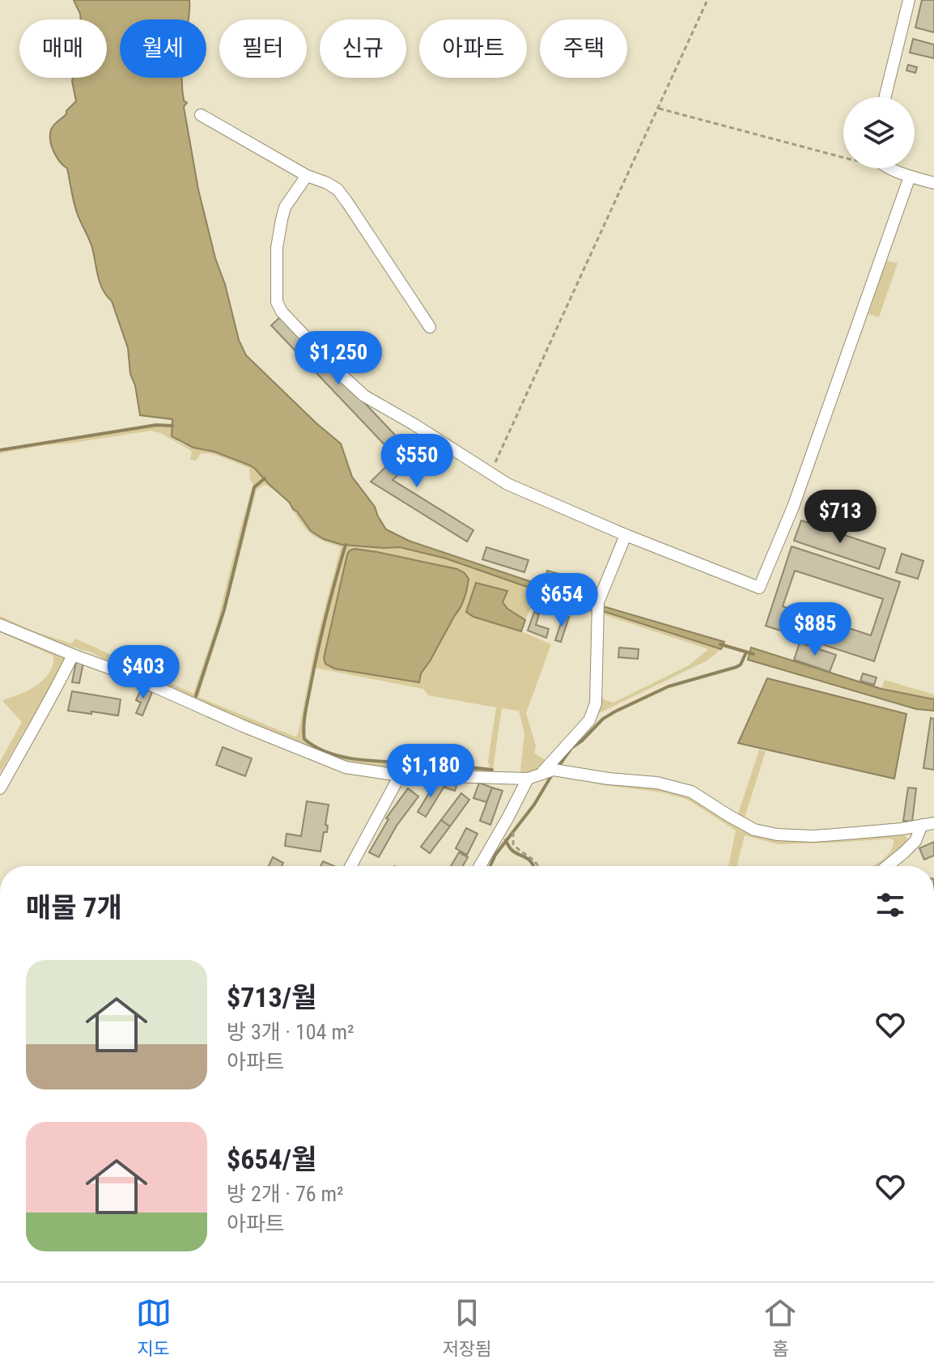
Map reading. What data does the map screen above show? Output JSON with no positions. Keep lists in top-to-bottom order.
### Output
{
  "page": {
    "chip": [
      "매매",
      "월세",
      "필터",
      "신규",
      "아파트",
      "주택"
    ],
    "price": [
      "$1,250",
      "$550",
      "$713",
      "$654",
      "$885",
      "$403",
      "$1,180"
    ],
    "heading": "매물 7개",
    "list": [
      {
        "name": "$713/월",
        "note": "방 3개 · 104 m² · 아파트"
      },
      {
        "name": "$654/월",
        "note": "방 2개 · 76 m² · 아파트"
      }
    ],
    "tabs": ["지도", "저장됨", "홈"]
  }
}
